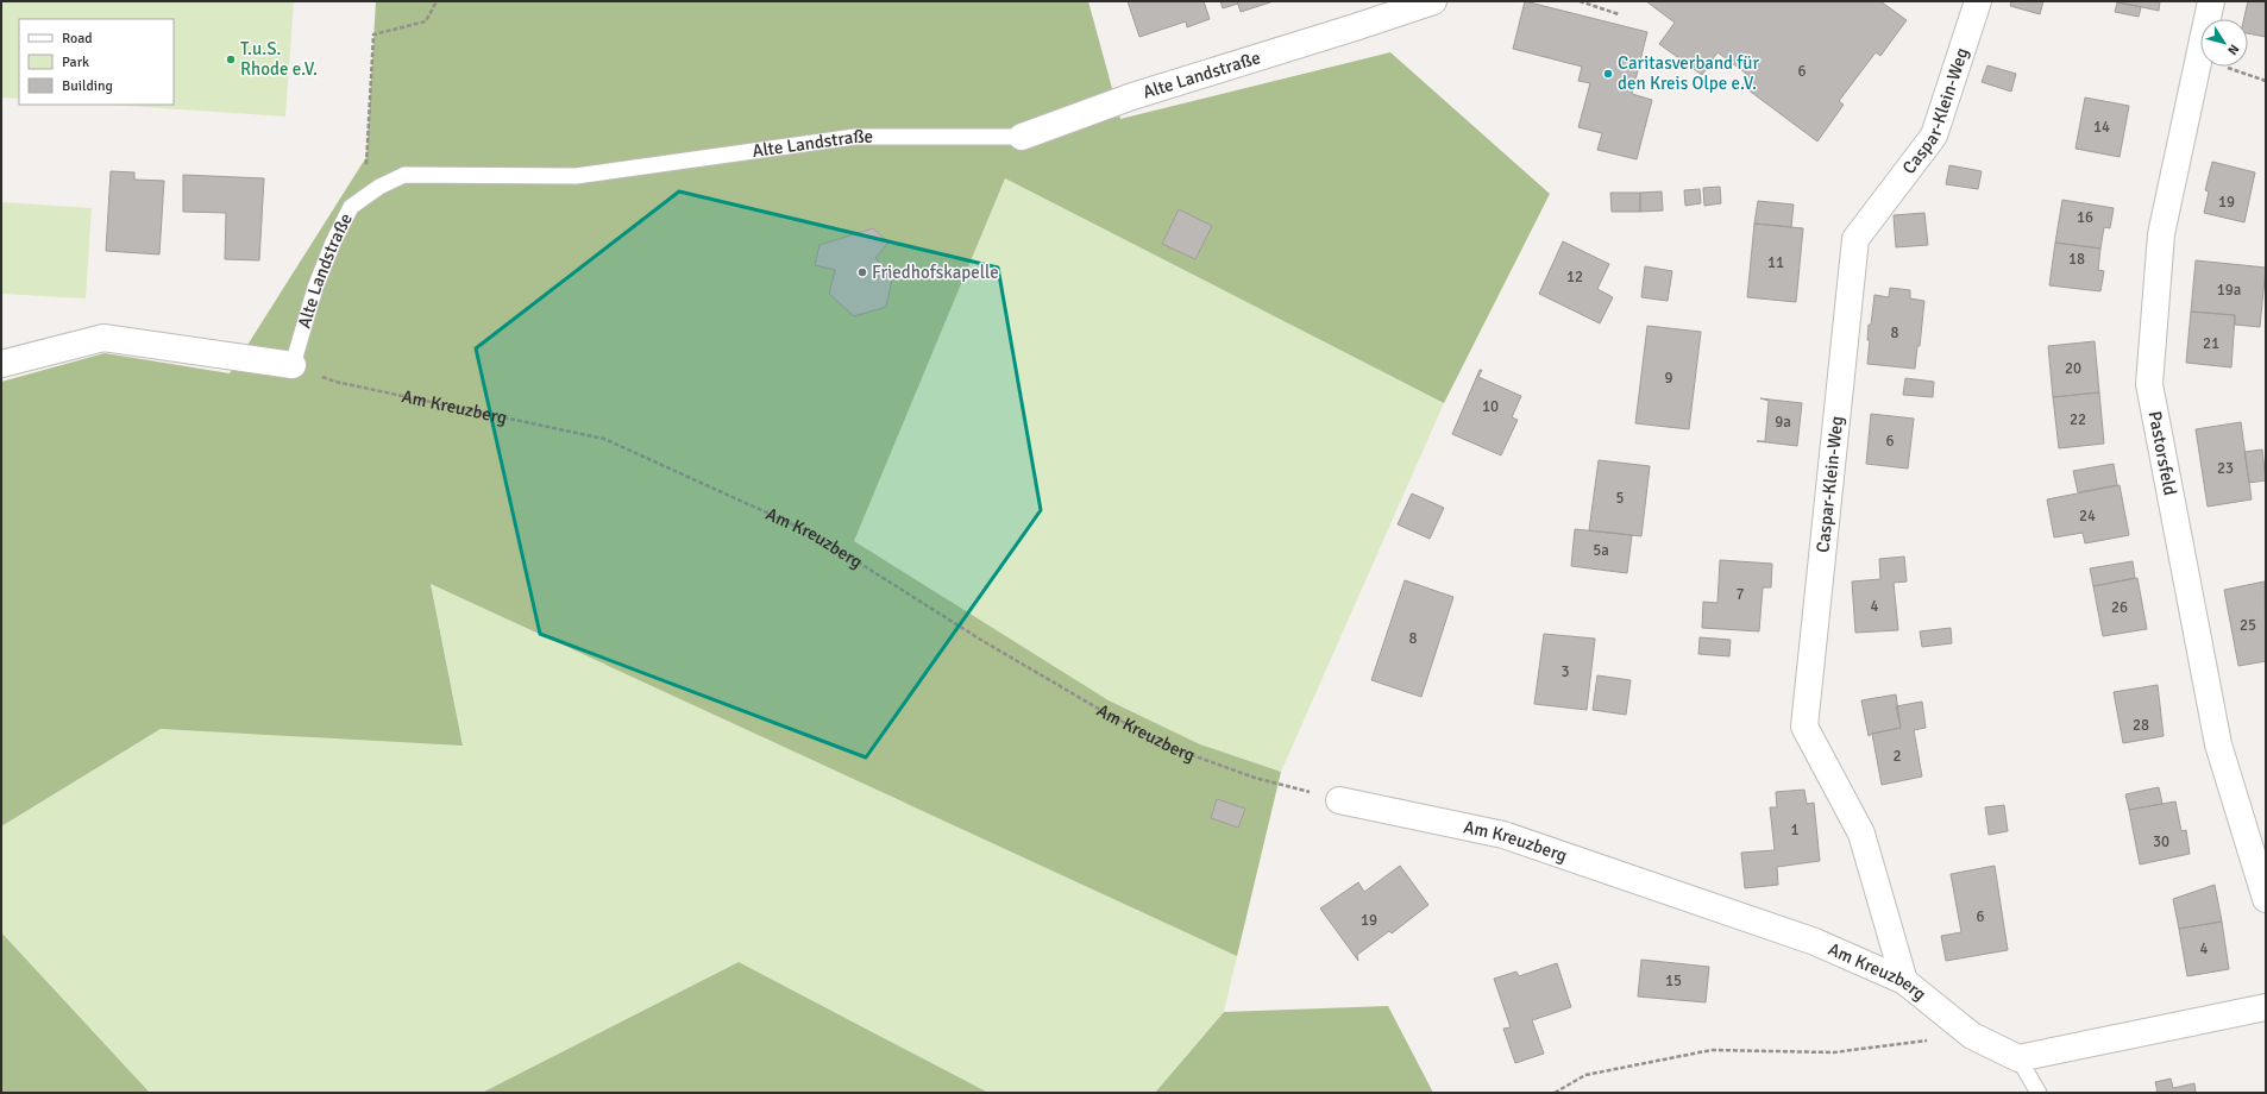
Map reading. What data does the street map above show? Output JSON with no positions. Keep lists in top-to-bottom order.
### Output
{
  "streets": {
    "street": [
      "Alte Landstraße",
      "Caspar-Klein-Weg",
      "Am Kreuzberg",
      "Pastorsfeld"
    ]
  },
  "crossings": [
    ["Alte Landstraße", "Am Kreuzberg"],
    ["Caspar-Klein-Weg", "Am Kreuzberg"]
  ],
  "places": ["T.u.S. Rhode e.V.", "Caritasverband für den Kreis Olpe e.V.", "Friedhofskapelle"],
  "house_numbers": [
    "6",
    "14",
    "19",
    "16",
    "18",
    "11",
    "12",
    "19a",
    "8",
    "21",
    "20",
    "9",
    "10",
    "22",
    "9a",
    "6",
    "23",
    "5",
    "24",
    "5a",
    "7",
    "4",
    "26",
    "25",
    "8",
    "3",
    "28",
    "2",
    "1",
    "30",
    "6",
    "19",
    "4",
    "15"
  ],
  "legend": ["Road", "Park", "Building"],
  "north": "bottom right"
}
